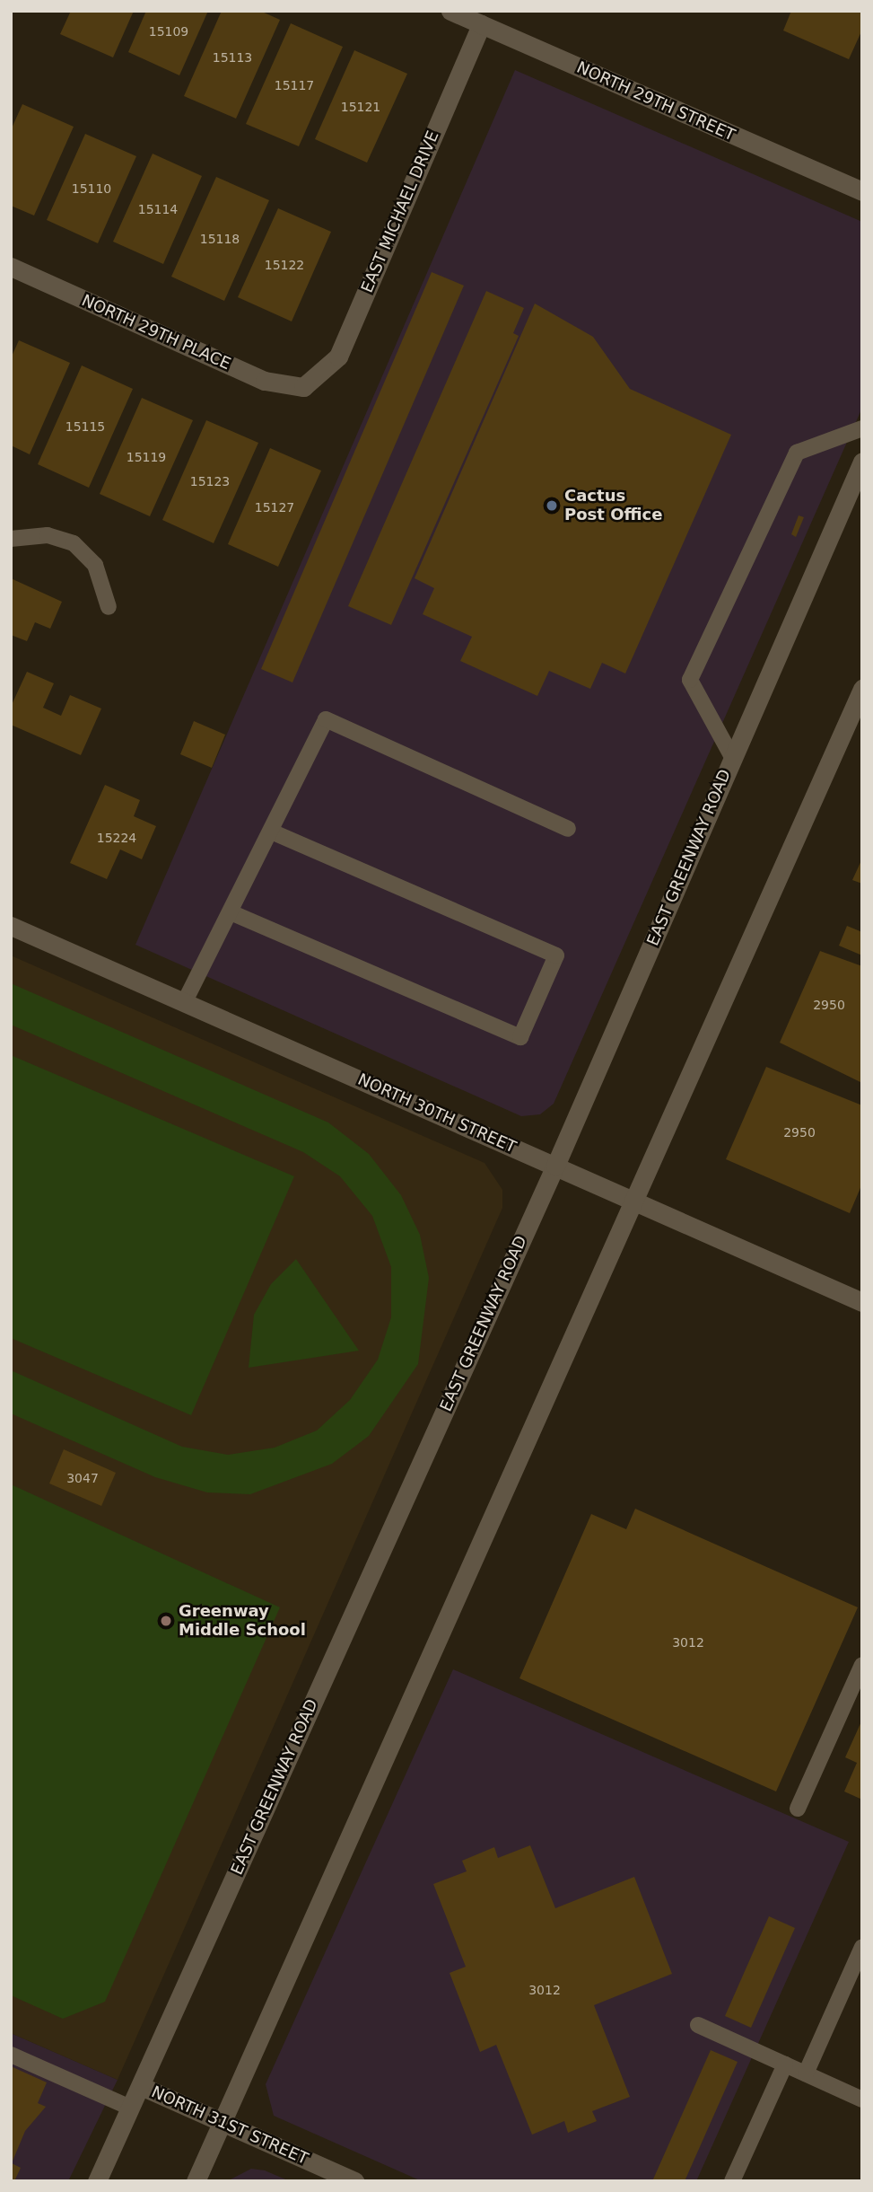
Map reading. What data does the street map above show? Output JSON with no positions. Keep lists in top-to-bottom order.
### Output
{
  "streets": {
    "main road": [
      "NORTH 29TH STREET",
      "EAST MICHAEL DRIVE",
      "NORTH 29TH PLACE",
      "EAST GREENWAY ROAD",
      "NORTH 30TH STREET",
      "NORTH 31ST STREET"
    ]
  },
  "crossings": [
    ["NORTH 29TH STREET", "EAST MICHAEL DRIVE"],
    ["EAST MICHAEL DRIVE", "NORTH 29TH PLACE"],
    ["EAST GREENWAY ROAD", "NORTH 30TH STREET"],
    ["EAST GREENWAY ROAD", "NORTH 31ST STREET"]
  ],
  "places": ["Cactus Post Office", "Greenway Middle School"],
  "house_numbers": [
    "15109",
    "15113",
    "15117",
    "15121",
    "15110",
    "15114",
    "15118",
    "15122",
    "15115",
    "15119",
    "15123",
    "15127",
    "15224",
    "2950",
    "2950",
    "3047",
    "3012",
    "3012"
  ]
}
